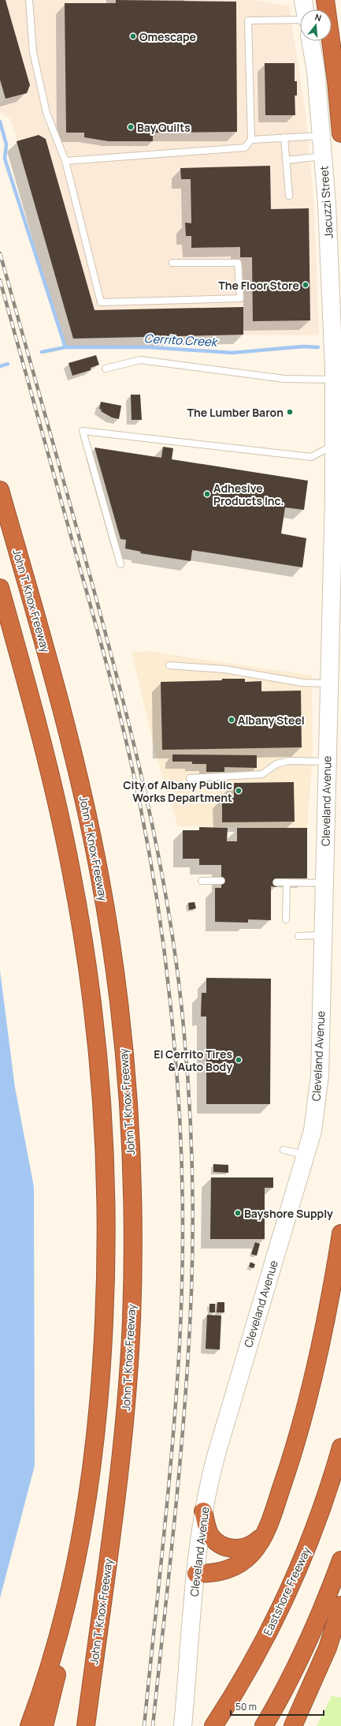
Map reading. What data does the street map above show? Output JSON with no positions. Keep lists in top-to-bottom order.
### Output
{
  "streets": {
    "highway": ["John T. Knox Freeway", "Eastshore Freeway"],
    "street": ["Jacuzzi Street", "Cleveland Avenue"]
  },
  "crossings": [
    ["Jacuzzi Street", "Cleveland Avenue"]
  ],
  "water": ["Cerrito Creek"],
  "places": [
    "Omescape",
    "Bay Quilts",
    "The Floor Store",
    "The Lumber Baron",
    "Adhesive Products Inc.",
    "Albany Steel",
    "City of Albany Public Works Department",
    "El Cerrito Tires & Auto Body",
    "Bayshore Supply"
  ],
  "scale_bar": "50 m",
  "north": "top"
}
